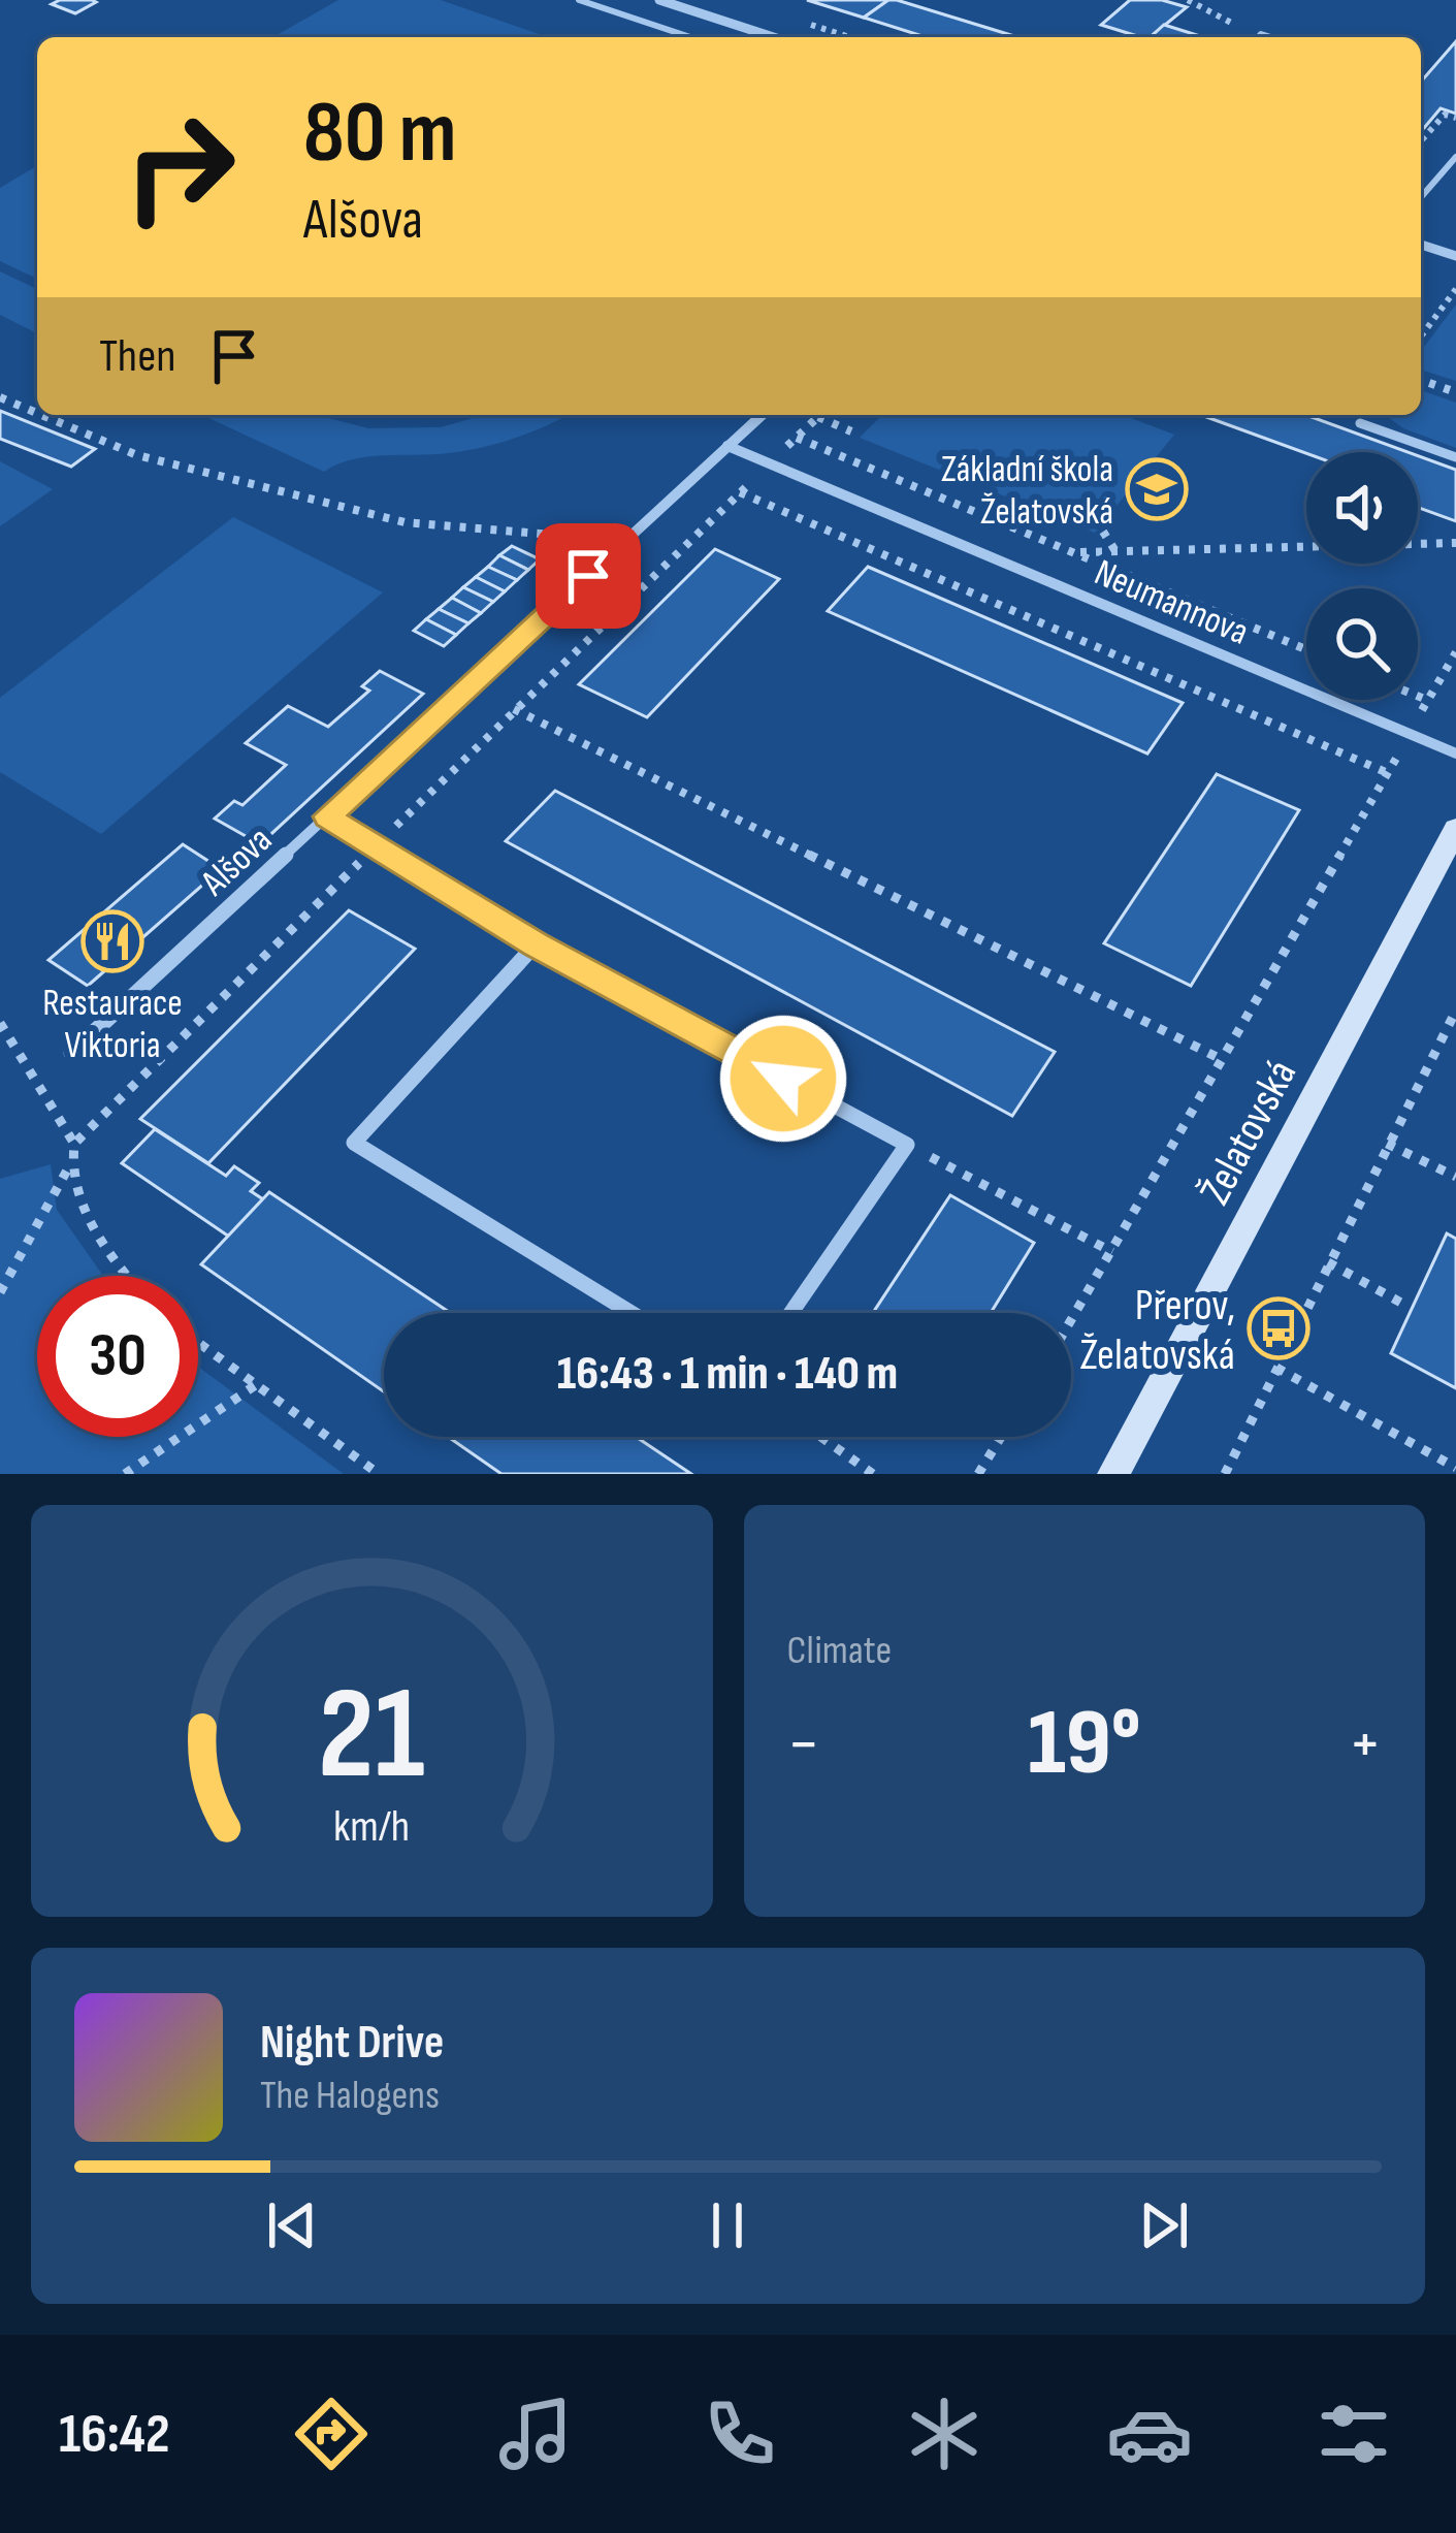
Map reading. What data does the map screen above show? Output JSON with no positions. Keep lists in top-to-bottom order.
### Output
{
  "streets": {
    "main road": ["Želatovská"],
    "street": ["Neumannova", "Alšova"]
  },
  "crossings": [
    ["Neumannova", "Alšova"]
  ],
  "places": {
    "school or university": ["Základní škola Želatovská"],
    "restaurant": ["Restaurace Viktoria"],
    "bus stop": ["Přerov, Želatovská"]
  },
  "page": {
    "turn": ["80 m", "Alšova"],
    "then": "Then",
    "limit": "30",
    "trip": "16:43 · 1 min · 140 m",
    "tile": "Climate",
    "heat": ["−", "19°", "+"],
    "song": ["Night Drive", "The Halogens"],
    "tabs": "16:42",
    "gauge": ["21", "km/h"]
  }
}
